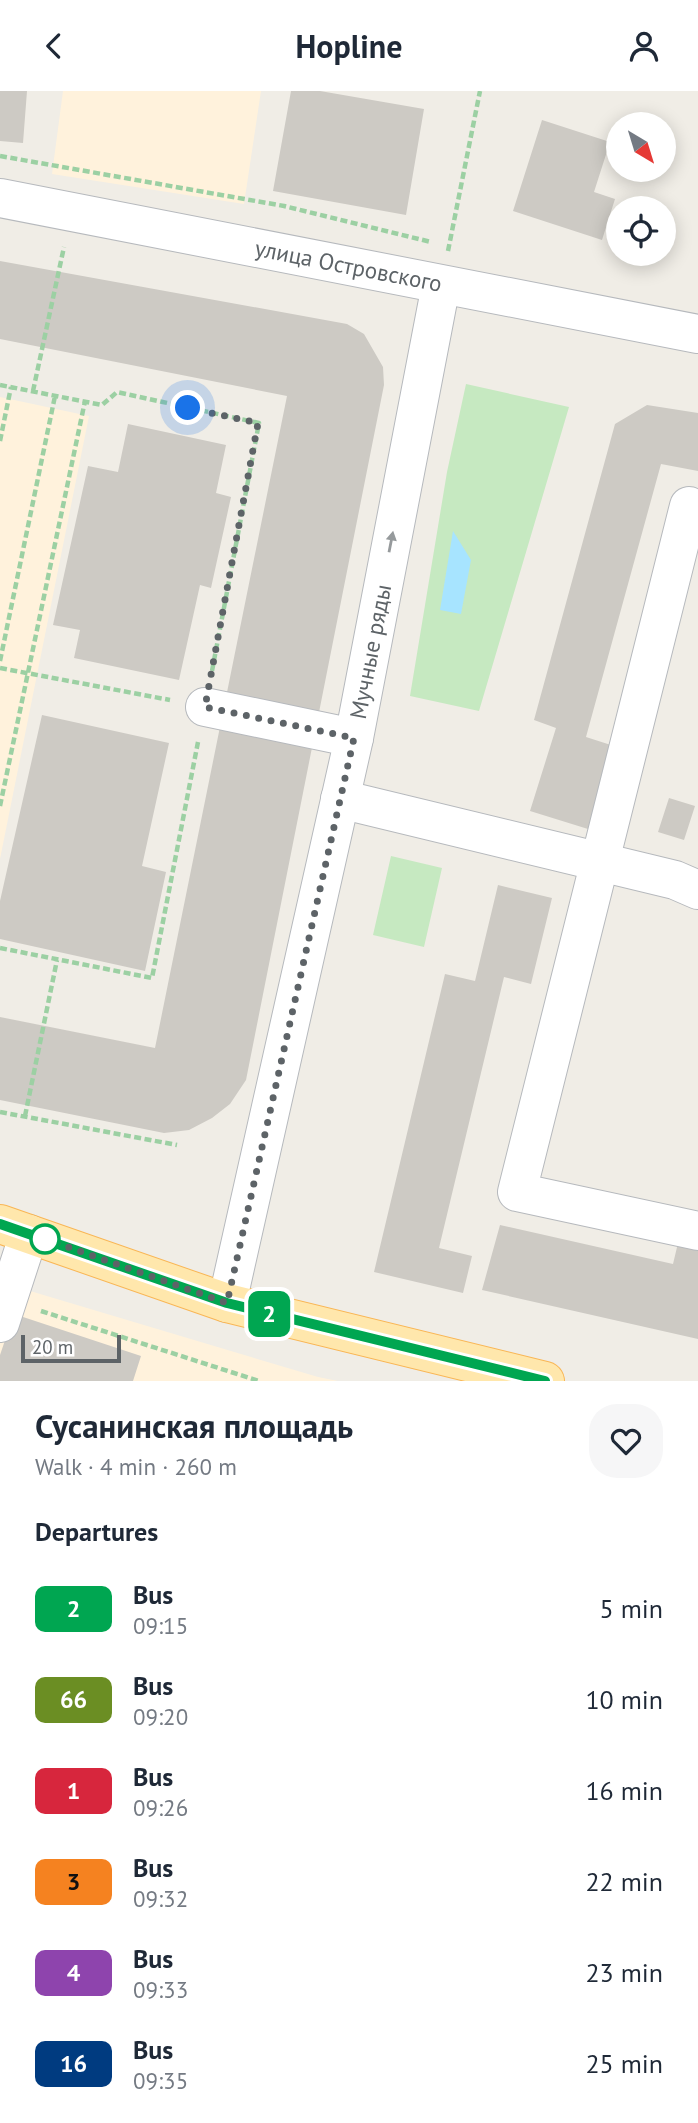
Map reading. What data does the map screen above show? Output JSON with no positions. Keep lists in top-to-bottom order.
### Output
{
  "streets": {
    "street": ["улица Островского", "Мучные ряды"]
  },
  "crossings": [
    ["улица Островского", "Мучные ряды"]
  ],
  "lines": ["bus line 2"],
  "scale_bar": "20 m",
  "north": "bottom right",
  "page": {
    "header": "Hopline",
    "on_map": "2",
    "scale": "20 m",
    "heading": [
      ["Сусанинская площадь", "Walk · 4 min · 260 m"],
      "Departures"
    ],
    "list": [
      {
        "mark": "2",
        "name": "Bus",
        "note": "09:15",
        "value": "5 min"
      },
      {
        "mark": "66",
        "name": "Bus",
        "note": "09:20",
        "value": "10 min"
      },
      {
        "mark": "1",
        "name": "Bus",
        "note": "09:26",
        "value": "16 min"
      },
      {
        "mark": "3",
        "name": "Bus",
        "note": "09:32",
        "value": "22 min"
      },
      {
        "mark": "4",
        "name": "Bus",
        "note": "09:33",
        "value": "23 min"
      },
      {
        "mark": "16",
        "name": "Bus",
        "note": "09:35",
        "value": "25 min"
      }
    ]
  }
}
